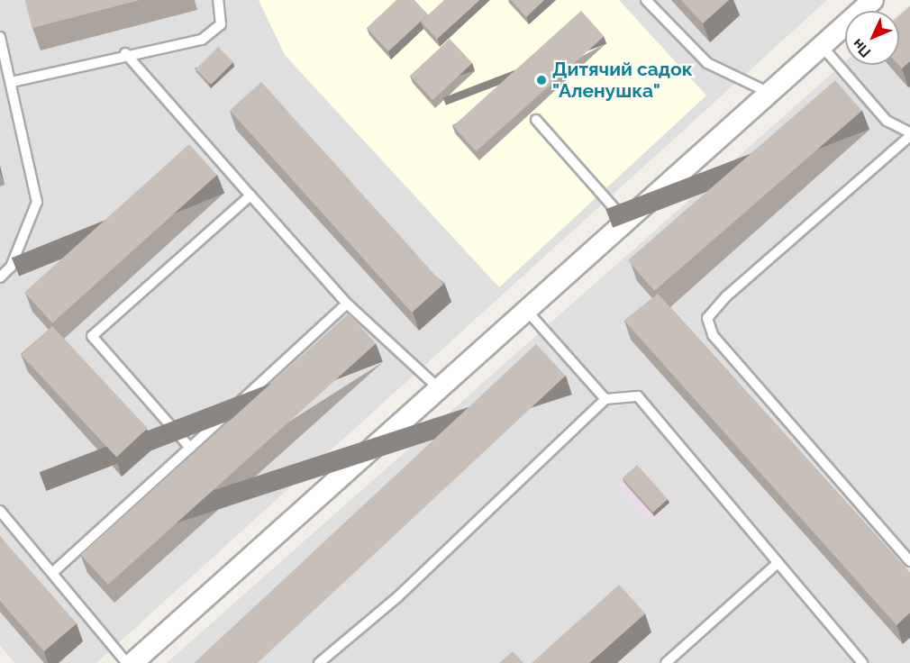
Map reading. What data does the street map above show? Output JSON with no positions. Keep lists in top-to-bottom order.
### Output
{
  "places": ["Дитячий садок \"Аленушка\""],
  "north": "bottom left"
}
